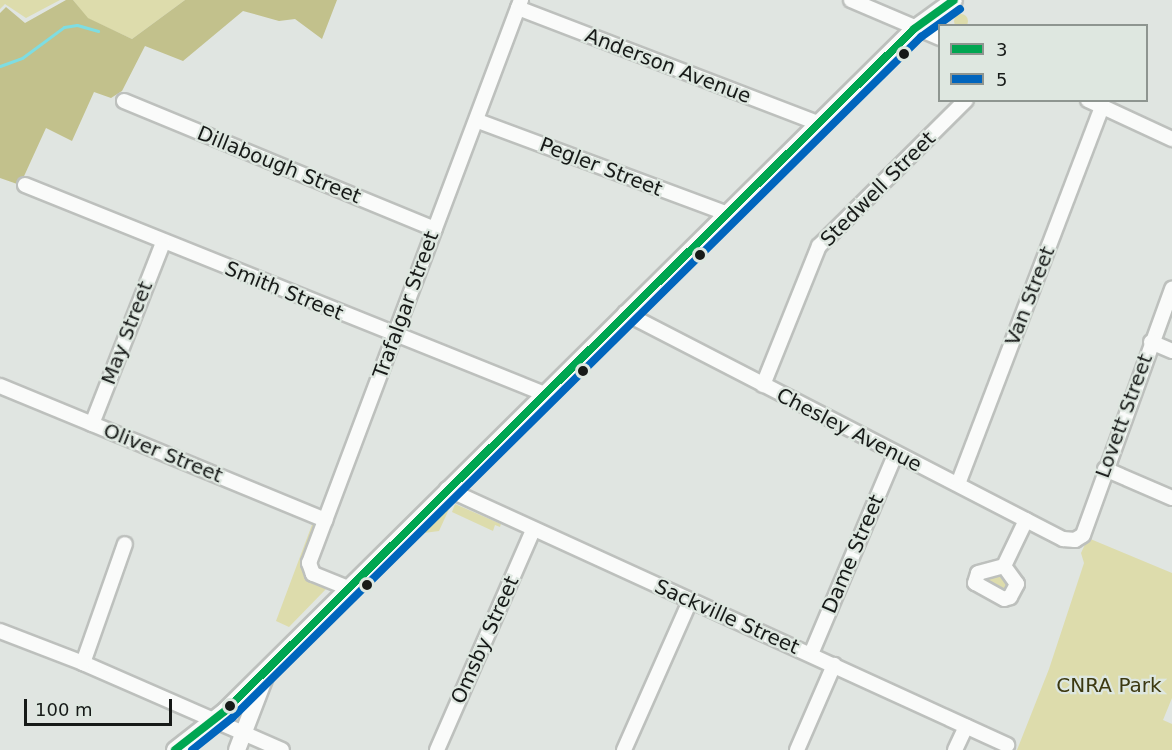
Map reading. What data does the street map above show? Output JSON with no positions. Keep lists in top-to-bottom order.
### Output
{
  "streets": {
    "street": [
      "Anderson Avenue",
      "Dillabough Street",
      "Pegler Street",
      "Stedwell Street",
      "Smith Street",
      "Van Street",
      "Trafalgar Street",
      "May Street",
      "Lovett Street",
      "Chesley Avenue",
      "Oliver Street",
      "Dame Street",
      "Sackville Street",
      "Omsby Street"
    ]
  },
  "crossings": [
    ["Anderson Avenue", "Trafalgar Street"],
    ["Dillabough Street", "Trafalgar Street"],
    ["Pegler Street", "Trafalgar Street"],
    ["Stedwell Street", "Chesley Avenue"],
    ["Smith Street", "Trafalgar Street"],
    ["Smith Street", "May Street"],
    ["Van Street", "Chesley Avenue"],
    ["Trafalgar Street", "Oliver Street"],
    ["May Street", "Oliver Street"],
    ["Lovett Street", "Chesley Avenue"],
    ["Chesley Avenue", "Dame Street"],
    ["Dame Street", "Sackville Street"],
    ["Sackville Street", "Omsby Street"]
  ],
  "parks": ["CNRA Park"],
  "lines": ["transit line 3", "transit line 5"],
  "legend": ["3", "5"],
  "scale_bar": "100 m"
}
